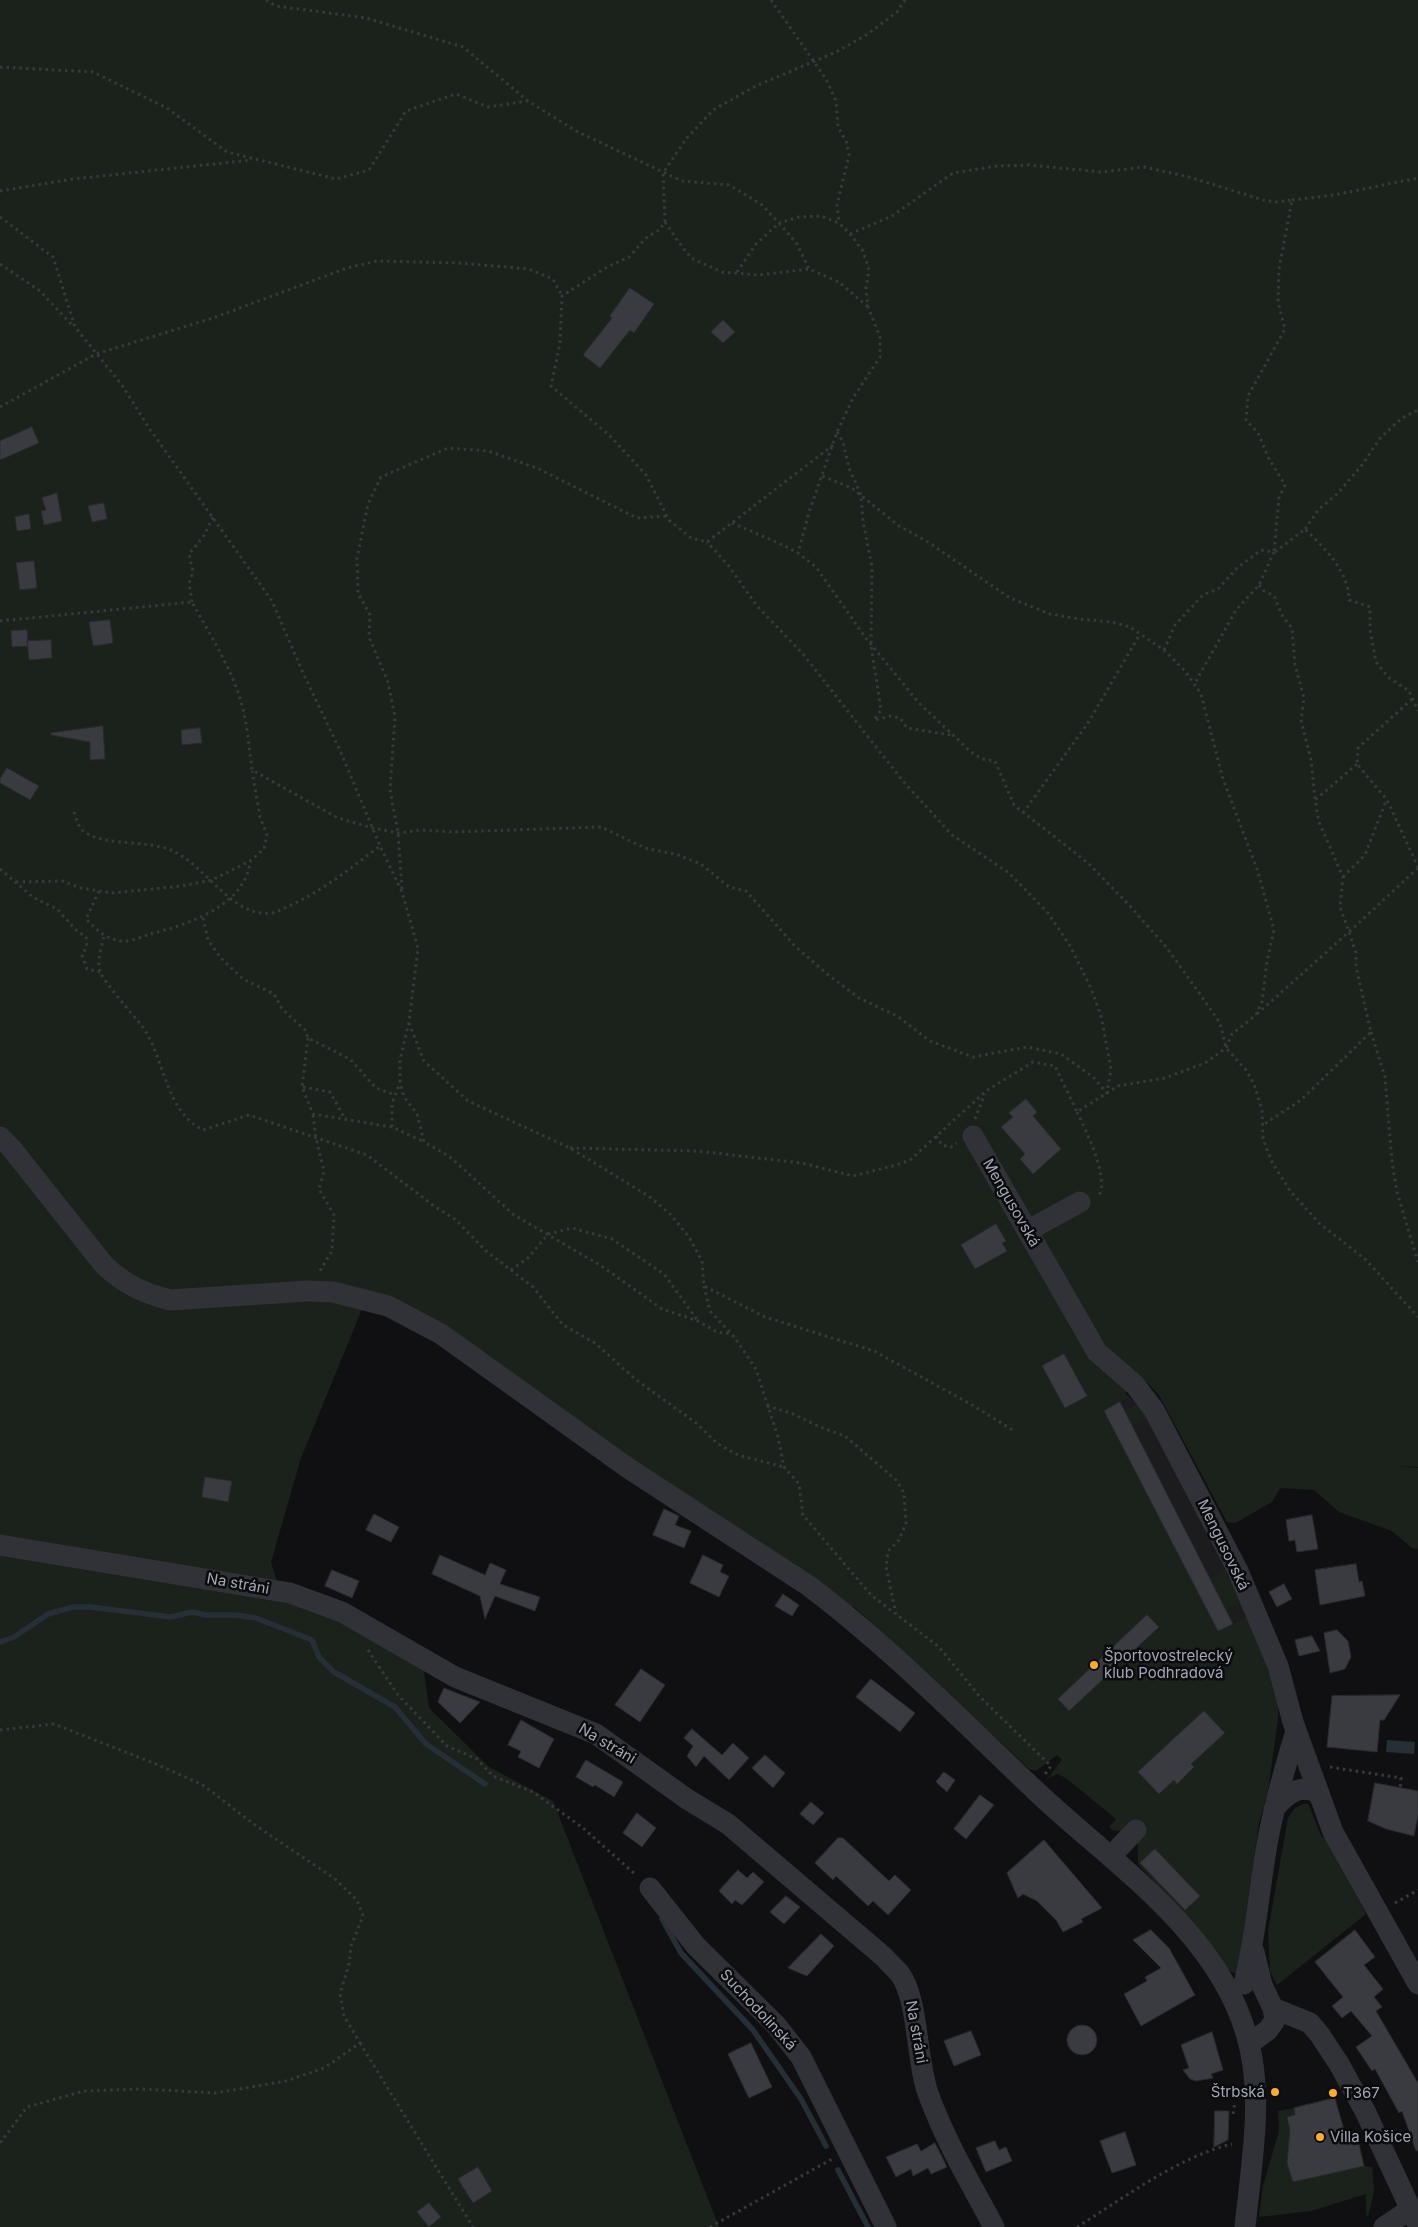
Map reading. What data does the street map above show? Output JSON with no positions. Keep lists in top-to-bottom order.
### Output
{
  "streets": {
    "street": ["Mengusovská", "Na stráni", "Suchodolinská"]
  },
  "places": [
    "Športovostrelecký klub Podhradová",
    "Štrbská",
    "T367",
    "Villa Košice"
  ]
}
